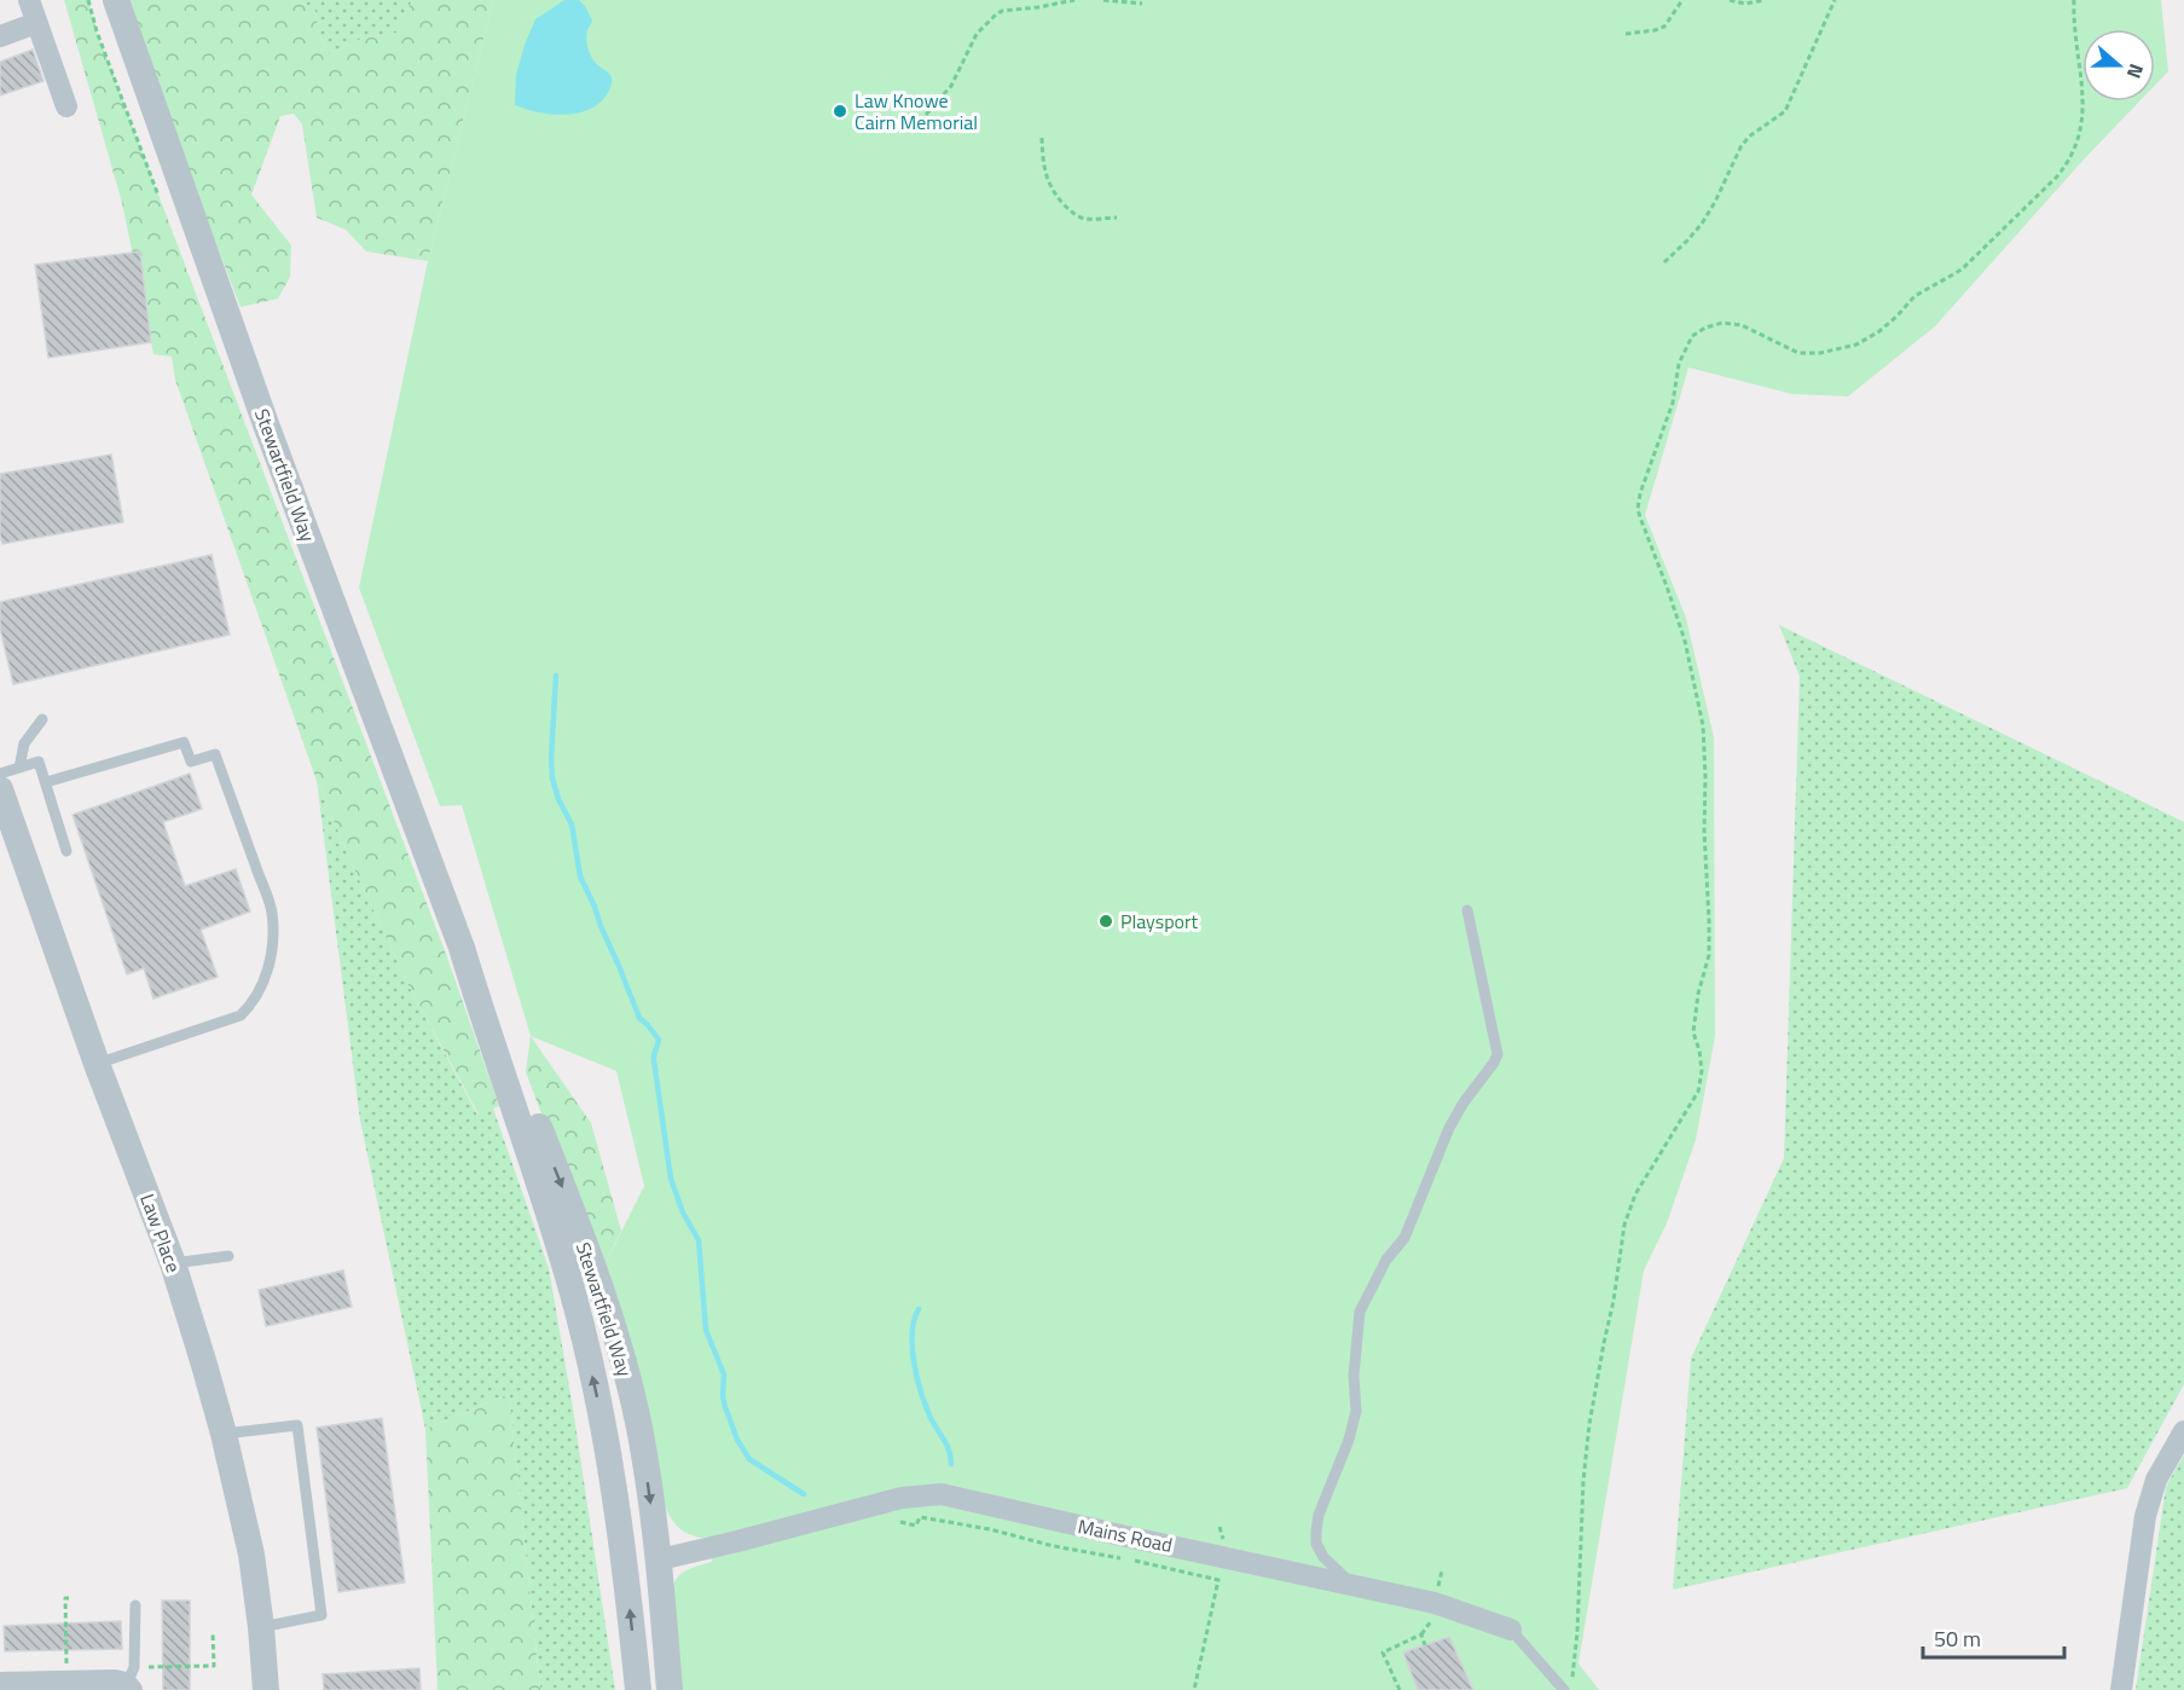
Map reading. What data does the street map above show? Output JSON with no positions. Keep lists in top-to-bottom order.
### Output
{
  "streets": {
    "street": ["Stewartfield Way", "Law Place", "Mains Road"]
  },
  "crossings": [
    ["Stewartfield Way", "Mains Road"]
  ],
  "places": ["Law Knowe Cairn Memorial", "Playsport"],
  "scale_bar": "50 m",
  "north": "right"
}
